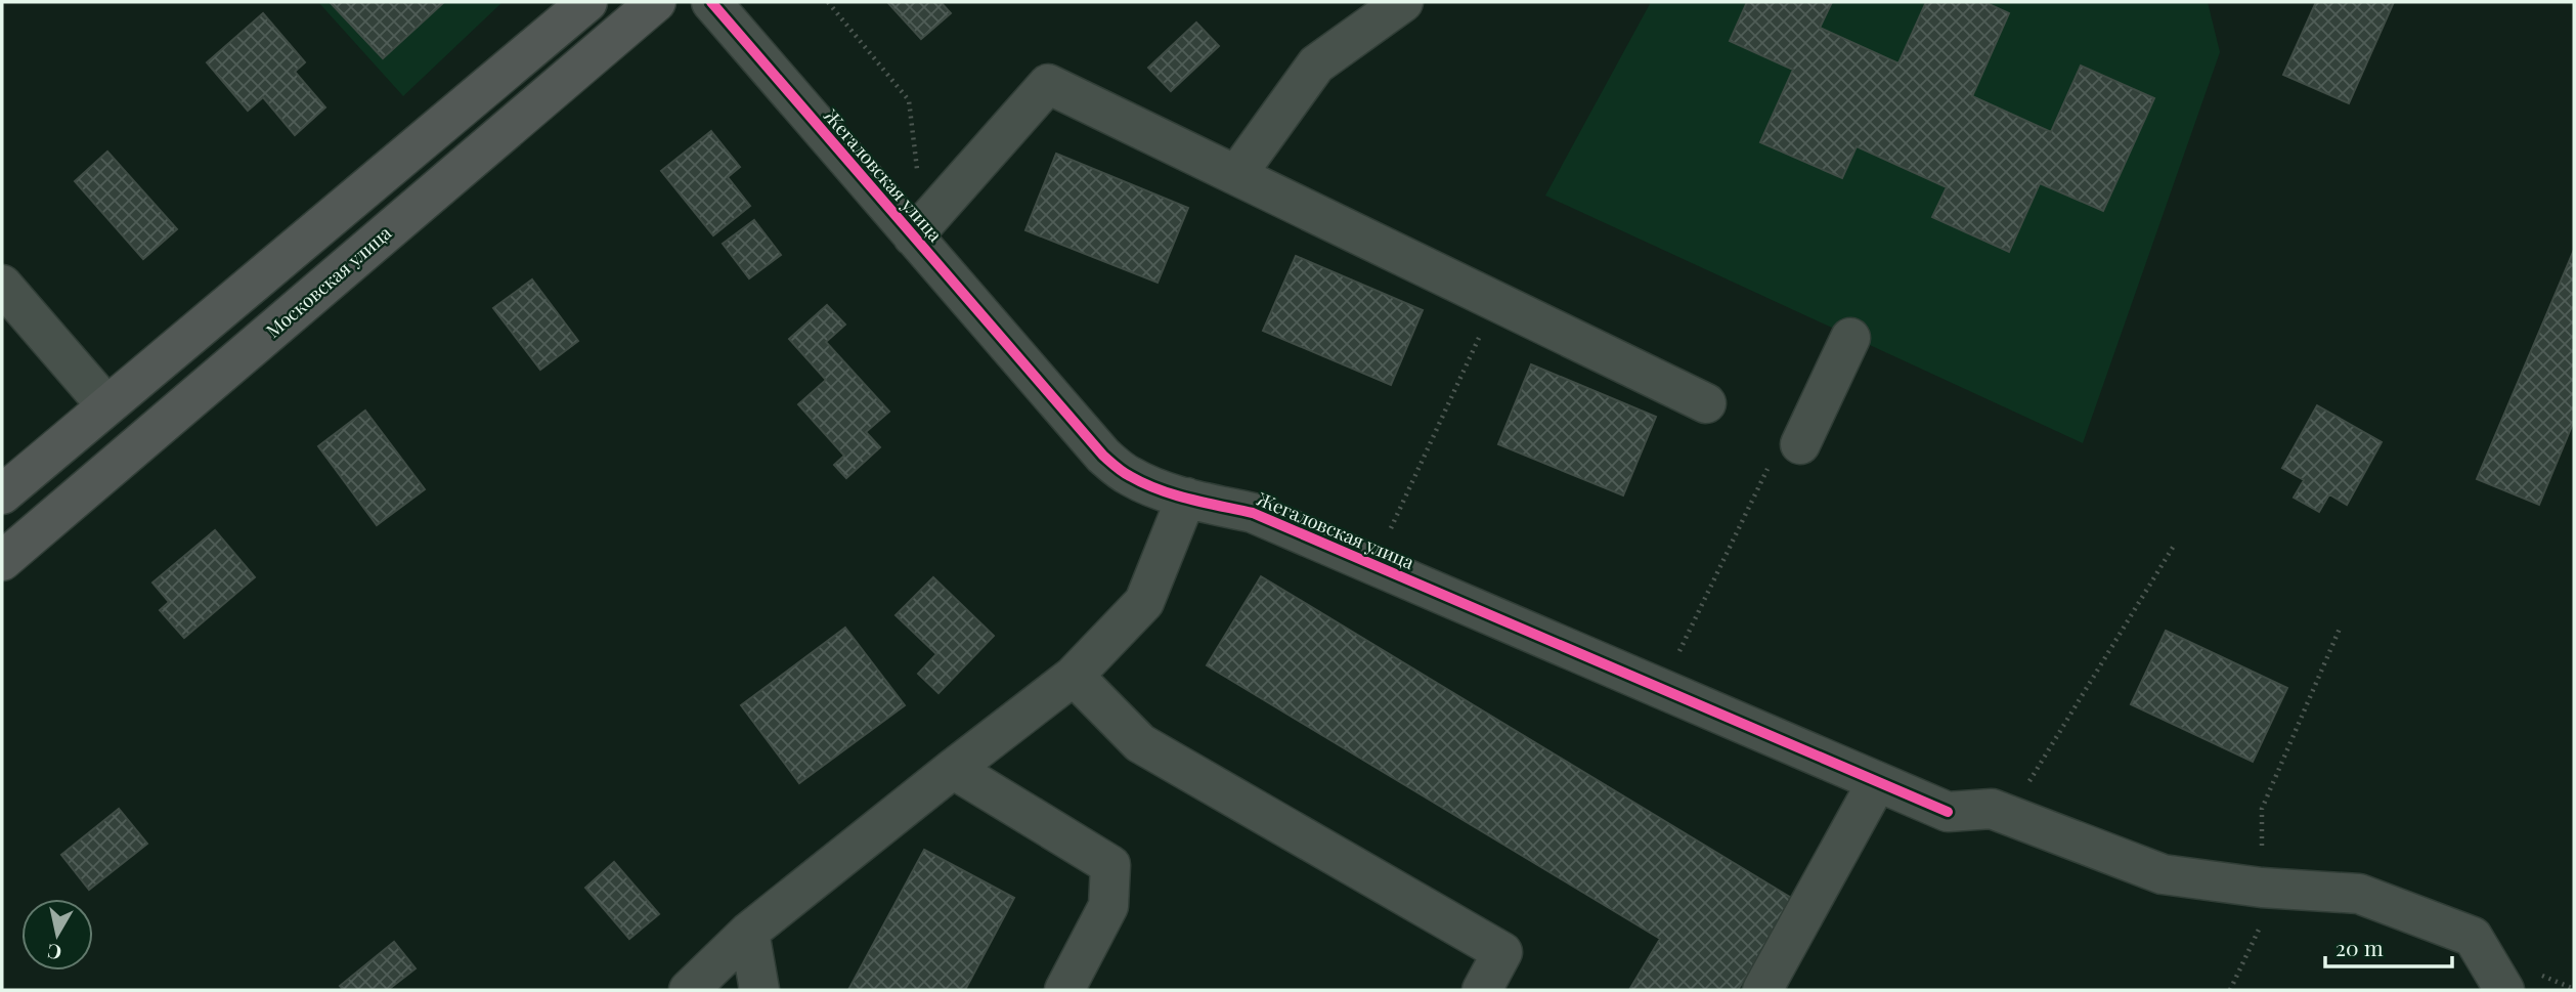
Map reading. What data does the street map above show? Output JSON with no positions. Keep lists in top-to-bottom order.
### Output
{
  "streets": {
    "main road": ["Московская улица"],
    "street": ["Жегаловская улица"]
  },
  "scale_bar": "20 m",
  "north": "bottom"
}
